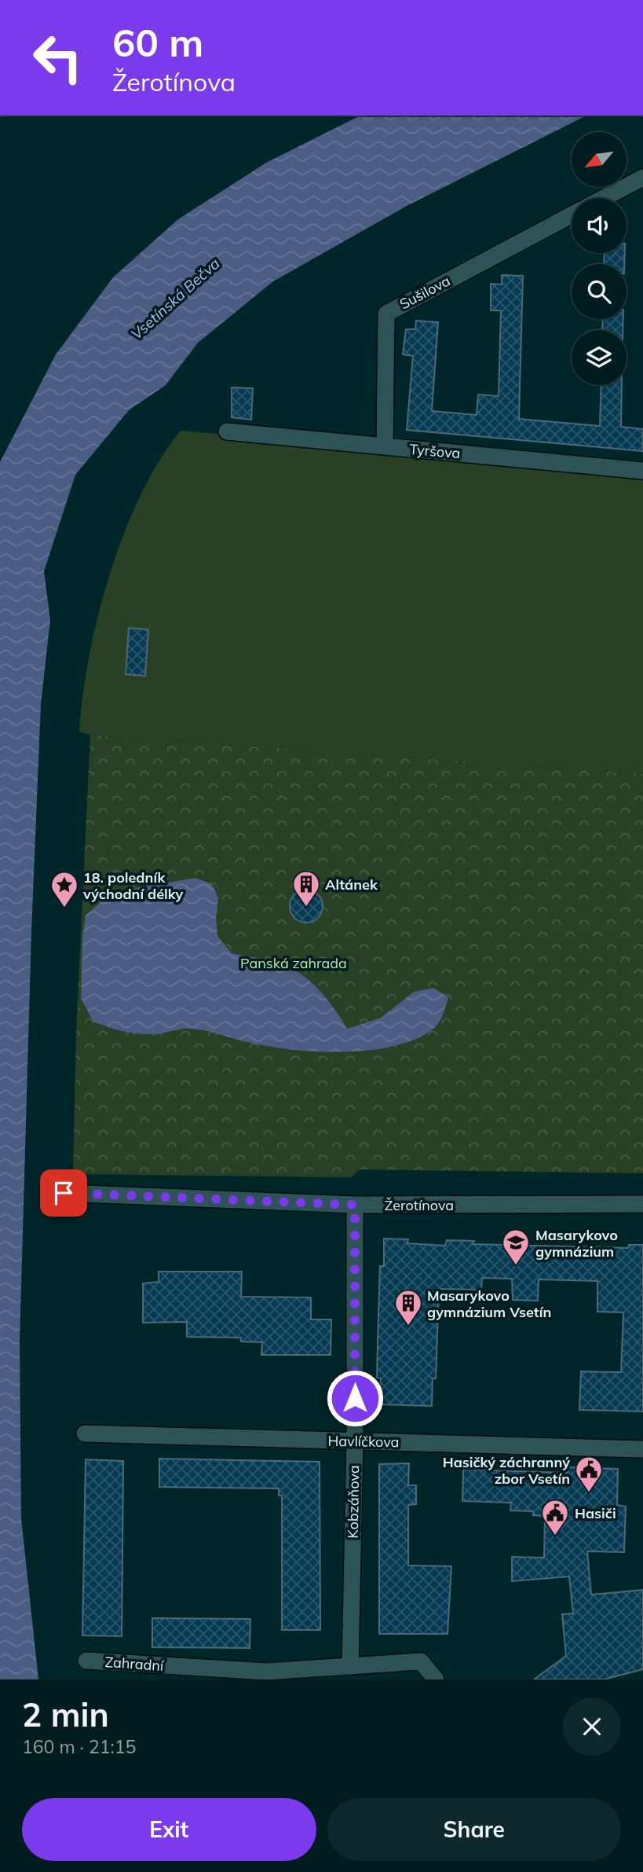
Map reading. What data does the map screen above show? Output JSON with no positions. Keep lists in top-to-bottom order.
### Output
{
  "streets": {
    "street": [
      "Sušilova",
      "Tyršova",
      "Žerotínova",
      "Havlíčkova",
      "Kobzáňova",
      "Zahradní"
    ]
  },
  "crossings": [
    ["Sušilova", "Tyršova"],
    ["Žerotínova", "Kobzáňova"],
    ["Havlíčkova", "Kobzáňova"],
    ["Kobzáňova", "Zahradní"]
  ],
  "water": ["Vsetínská Bečva"],
  "parks": ["Panská zahrada"],
  "places": {
    "building": ["Altánek", "Masarykovo gymnázium Vsetín"],
    "place": ["18. poledník východní délky"],
    "school or university": ["Masarykovo gymnázium"],
    "public building": ["Hasičký záchranný zbor Vsetín", "Hasiči"]
  },
  "north": "bottom left",
  "page": {
    "turn": ["60 m", "Žerotínova"],
    "heading": ["2 min", "160 m · 21:15"],
    "buttons": ["Exit", "Share"]
  }
}
